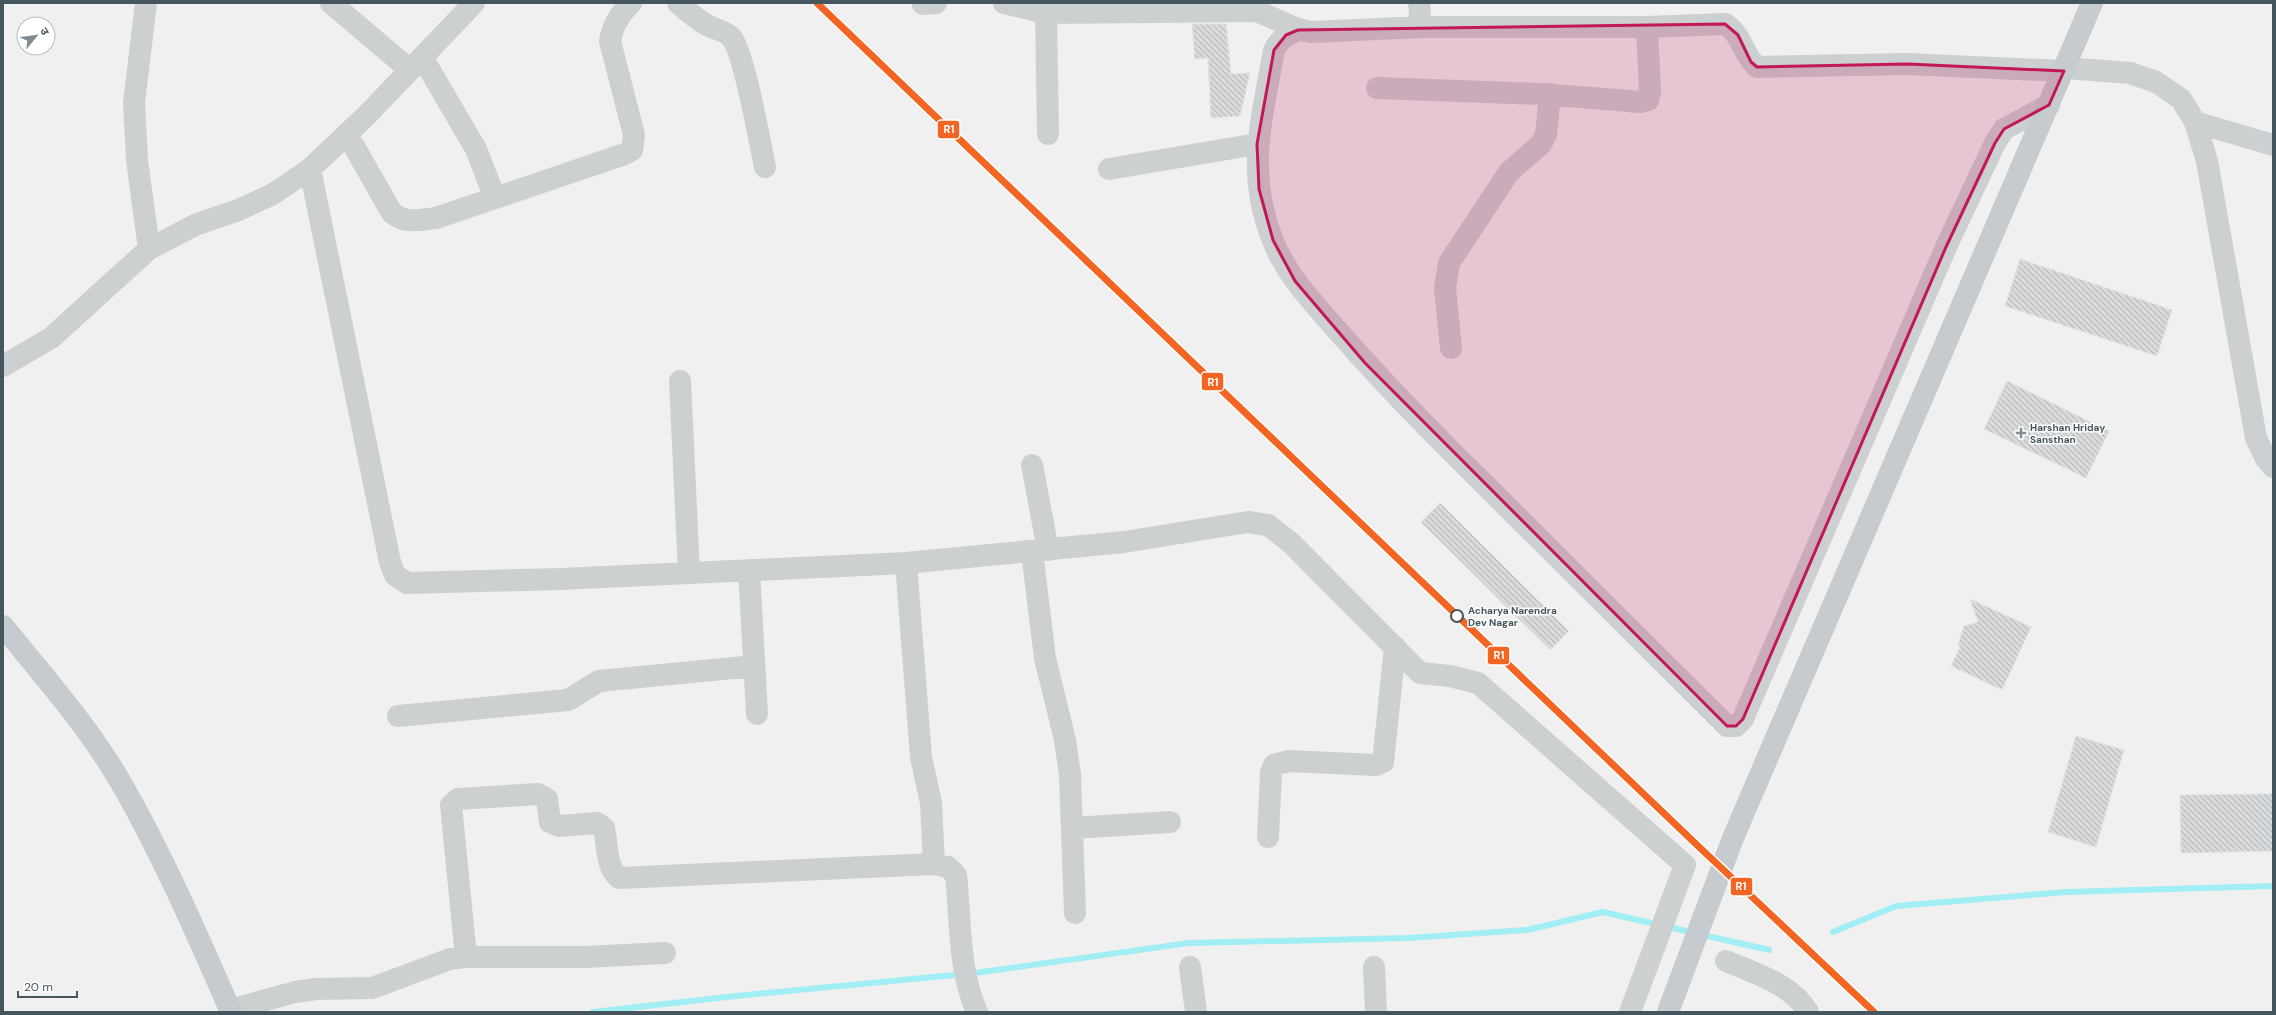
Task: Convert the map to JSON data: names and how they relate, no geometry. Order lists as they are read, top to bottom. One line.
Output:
{"places":{"health":["Harshan Hriday Sansthan"],"other":["Acharya Narendra Dev Nagar"]},"lines":["transit line R1"],"scale_bar":"20 m","north":"top right"}
